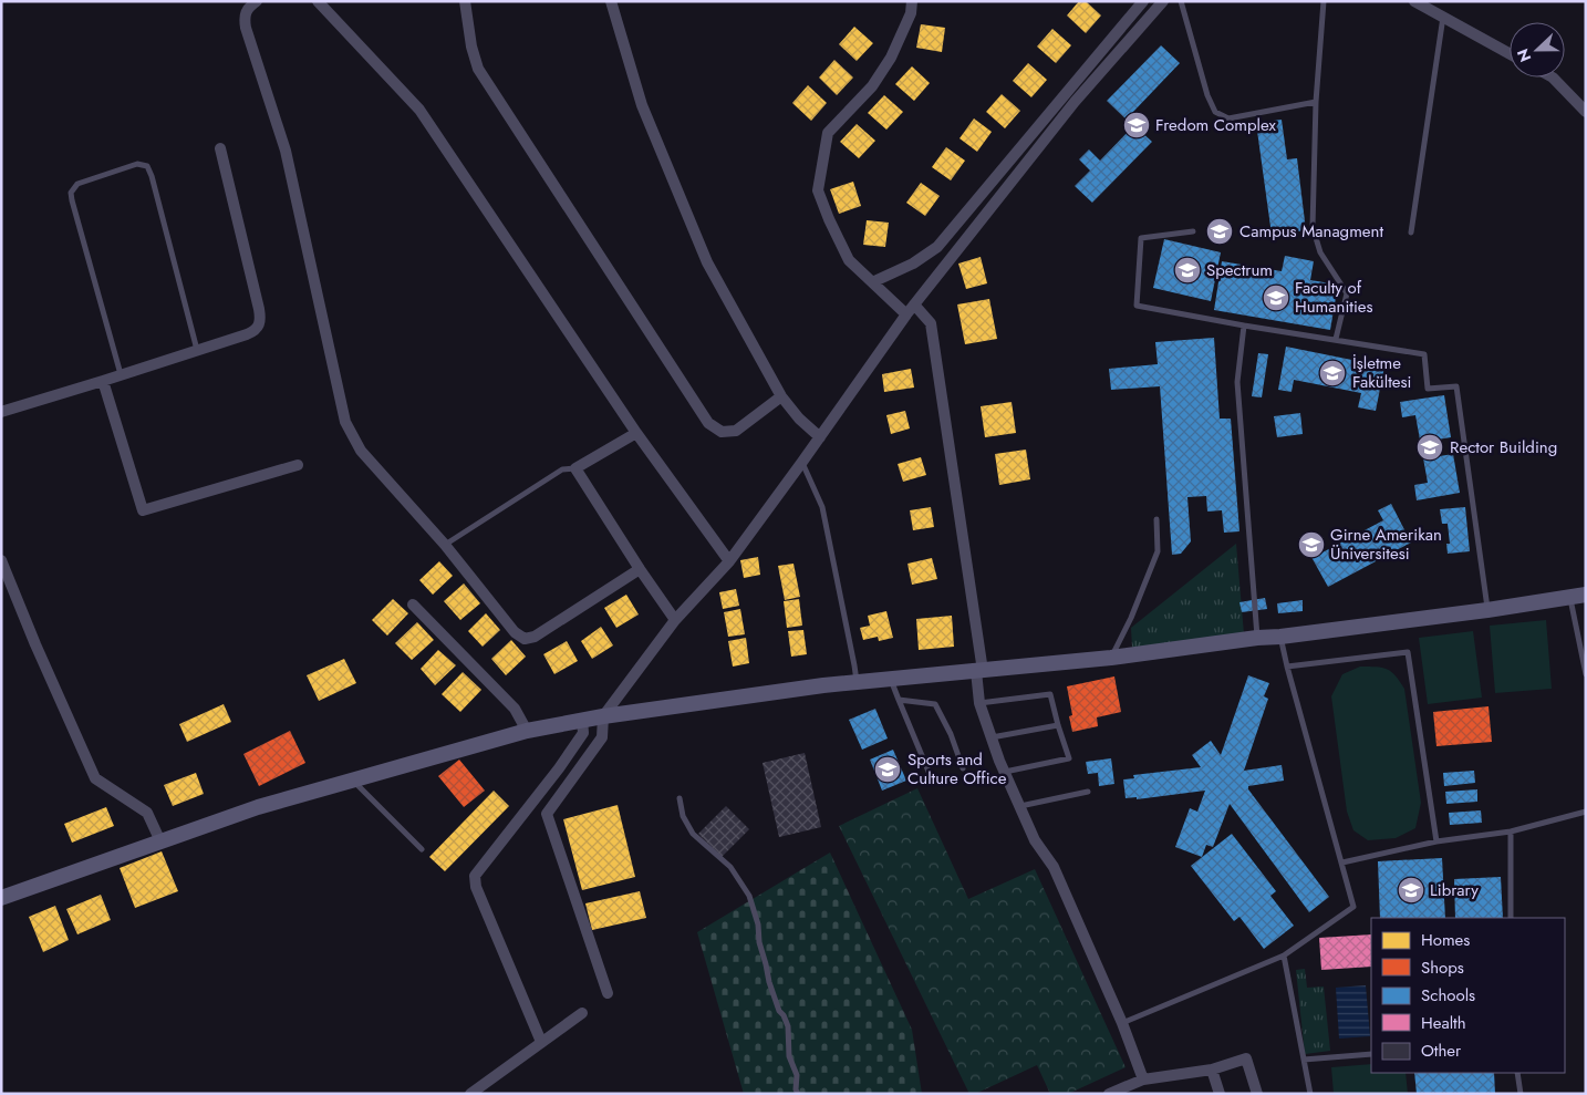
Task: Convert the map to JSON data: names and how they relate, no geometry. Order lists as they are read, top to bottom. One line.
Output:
{"places":{"school or university":["Fredom Complex","Campus Managment","Spectrum","Faculty of Humanities","İşletme Fakültesi","Rector Building","Girne Amerikan Üniversitesi","Sports and Culture Office","Library"]},"legend":["Homes","Shops","Schools","Health","Other"],"north":"left"}
